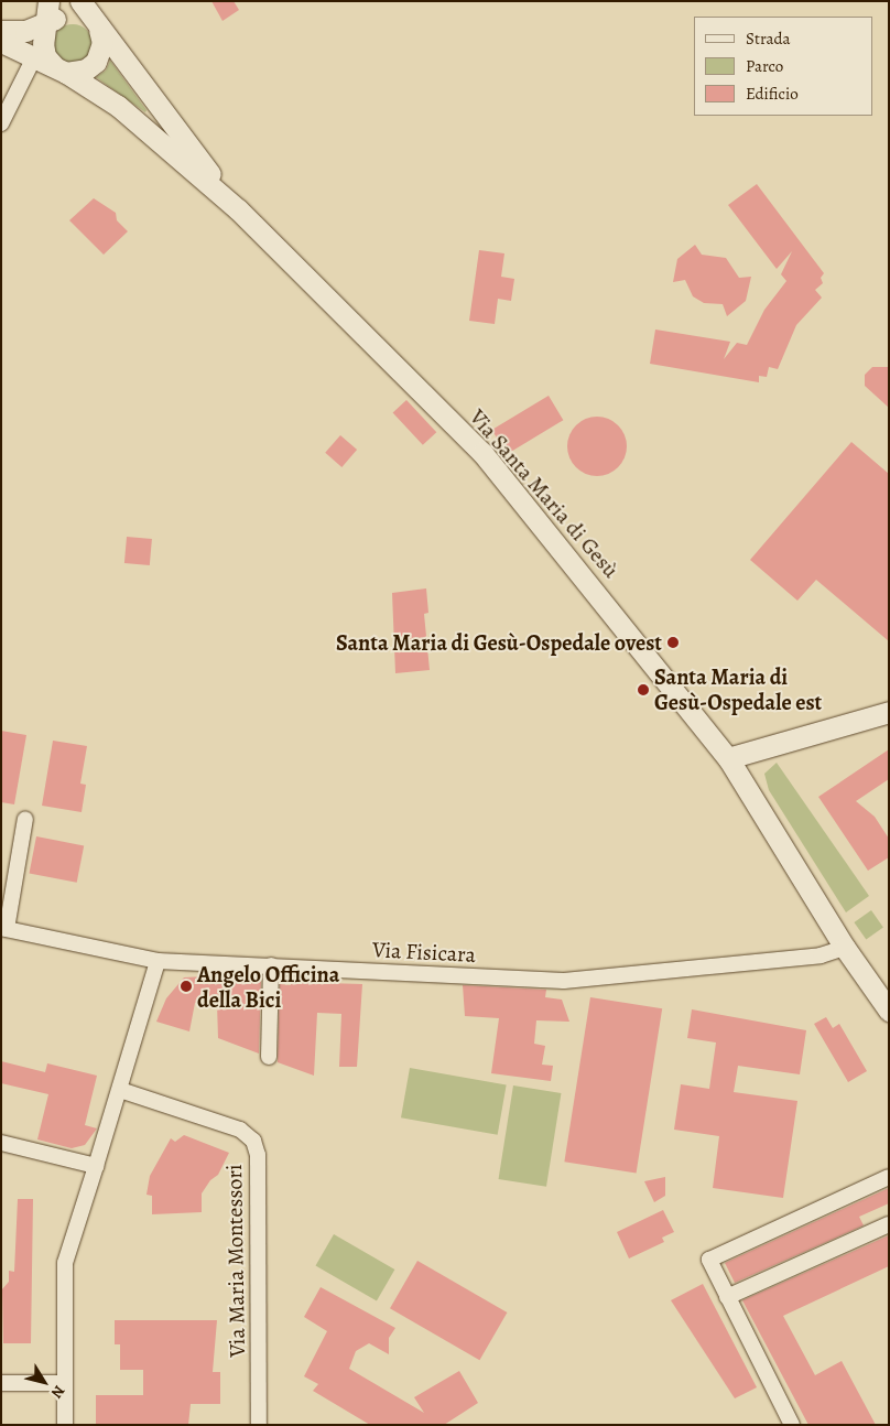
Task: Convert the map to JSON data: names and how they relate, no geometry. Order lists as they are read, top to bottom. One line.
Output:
{"streets":{"main road":["Via Santa Maria di Gesù"],"street":["Via Fisicara","Via Maria Montessori"]},"places":["Santa Maria di Gesù-Ospedale ovest","Santa Maria di Gesù-Ospedale est","Angelo Officina della Bici"],"legend":["Strada","Parco","Edificio"],"north":"bottom right"}
